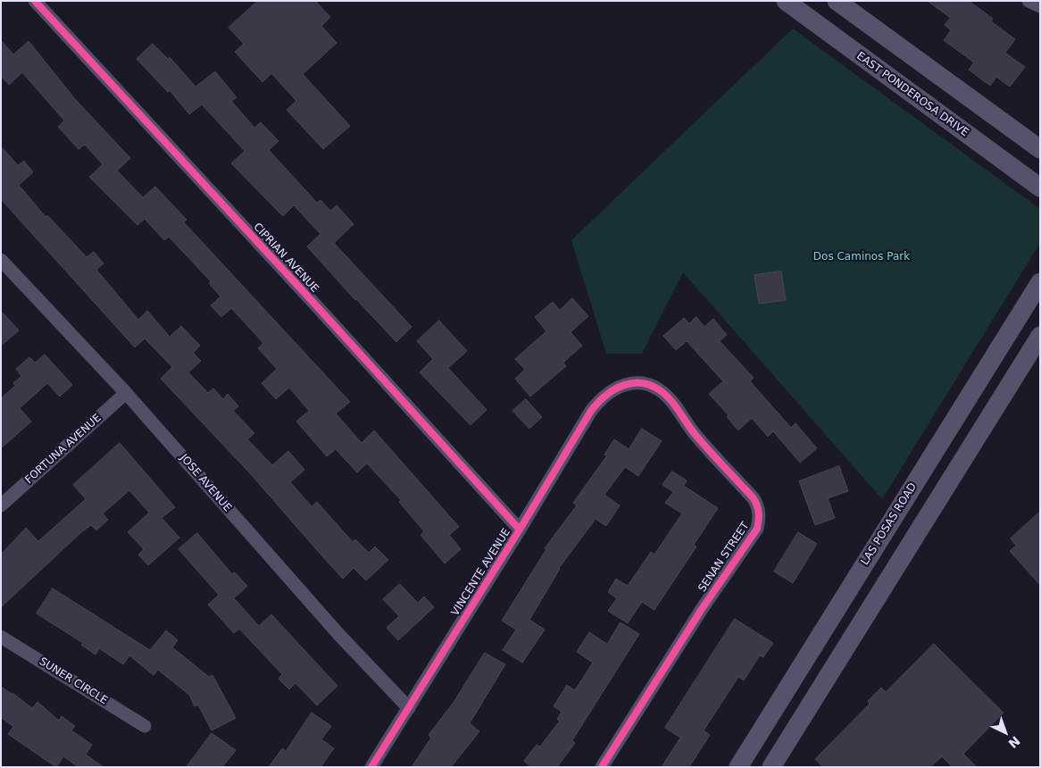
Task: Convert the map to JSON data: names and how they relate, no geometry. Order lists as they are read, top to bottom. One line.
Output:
{"streets":{"main road":["EAST PONDEROSA DRIVE","LAS POSAS ROAD"],"street":["CIPRIAN AVENUE","FORTUNA AVENUE","JOSE AVENUE","SENAN STREET","VINCENTE AVENUE","SUNER CIRCLE"]},"crossings":[["CIPRIAN AVENUE","VINCENTE AVENUE"],["FORTUNA AVENUE","JOSE AVENUE"],["JOSE AVENUE","VINCENTE AVENUE"],["SENAN STREET","VINCENTE AVENUE"]],"parks":["Dos Caminos Park"],"north":"bottom right"}
